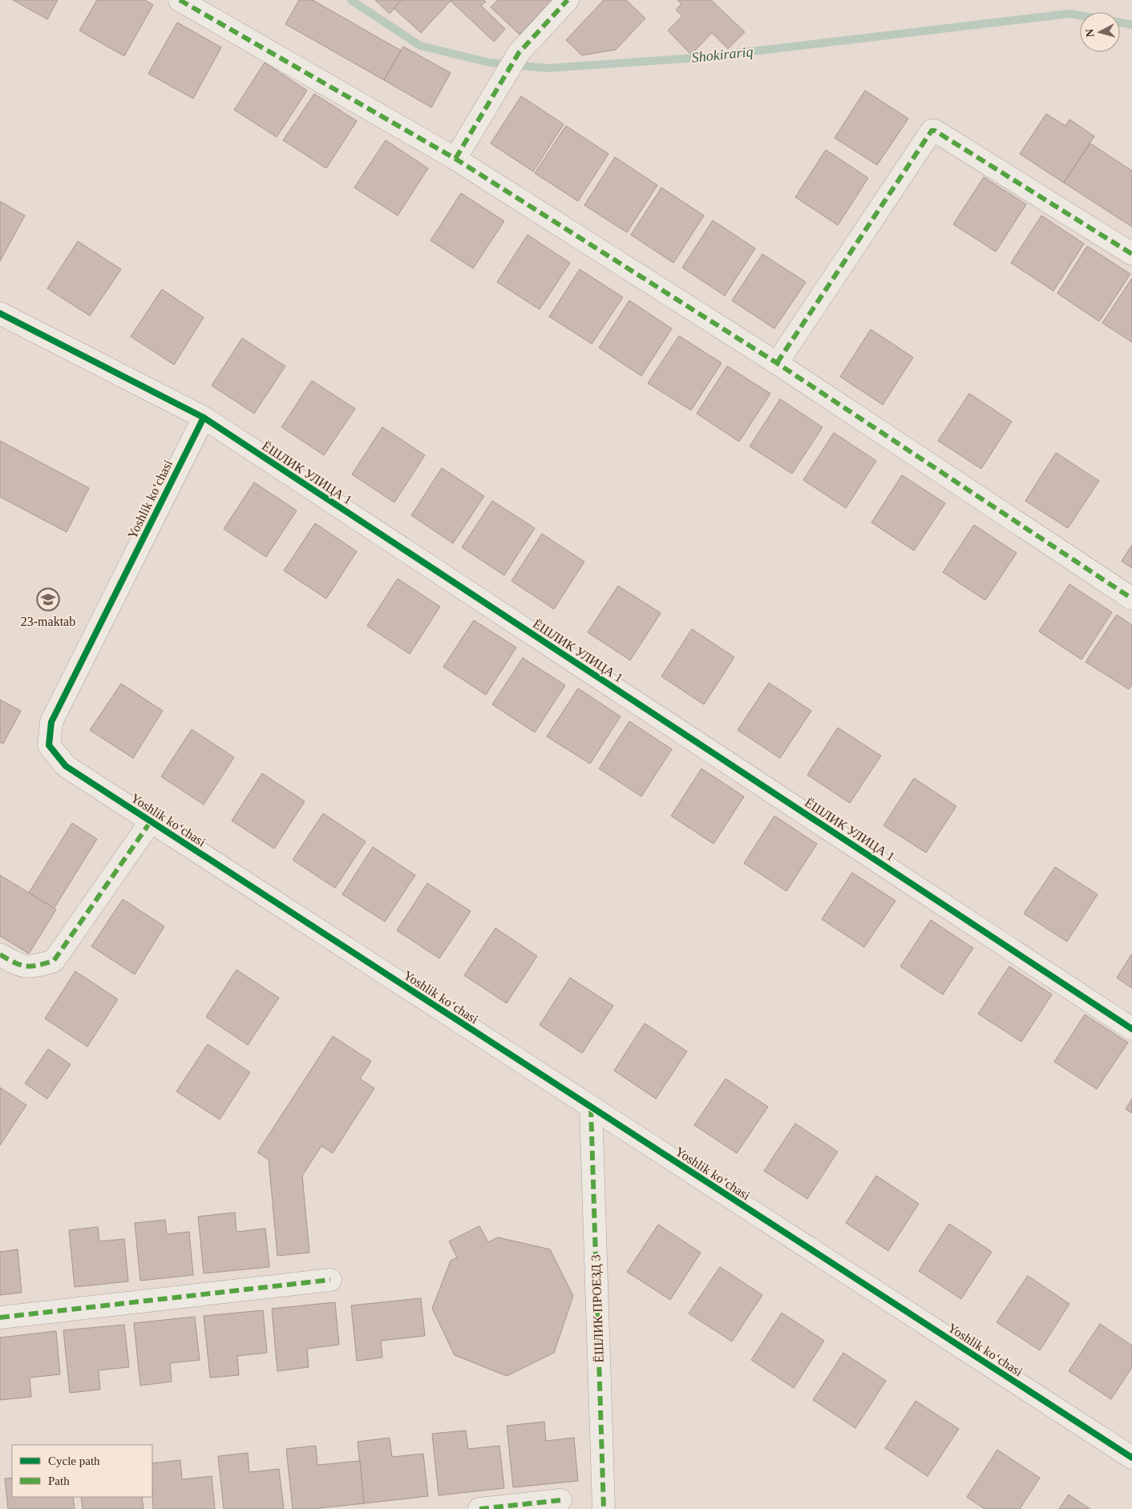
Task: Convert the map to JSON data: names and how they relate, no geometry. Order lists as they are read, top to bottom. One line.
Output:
{"streets":{"street":["ЁШЛИК УЛИЦА 1","Yoshlik koʻchasi","ЁШЛИК ПРОЕЗД 3"]},"crossings":[["ЁШЛИК УЛИЦА 1","Yoshlik koʻchasi"],["Yoshlik koʻchasi","ЁШЛИК ПРОЕЗД 3"]],"water":["Shokirariq"],"places":{"school or university":["23-maktab"]},"legend":["Cycle path","Path"],"north":"left"}
